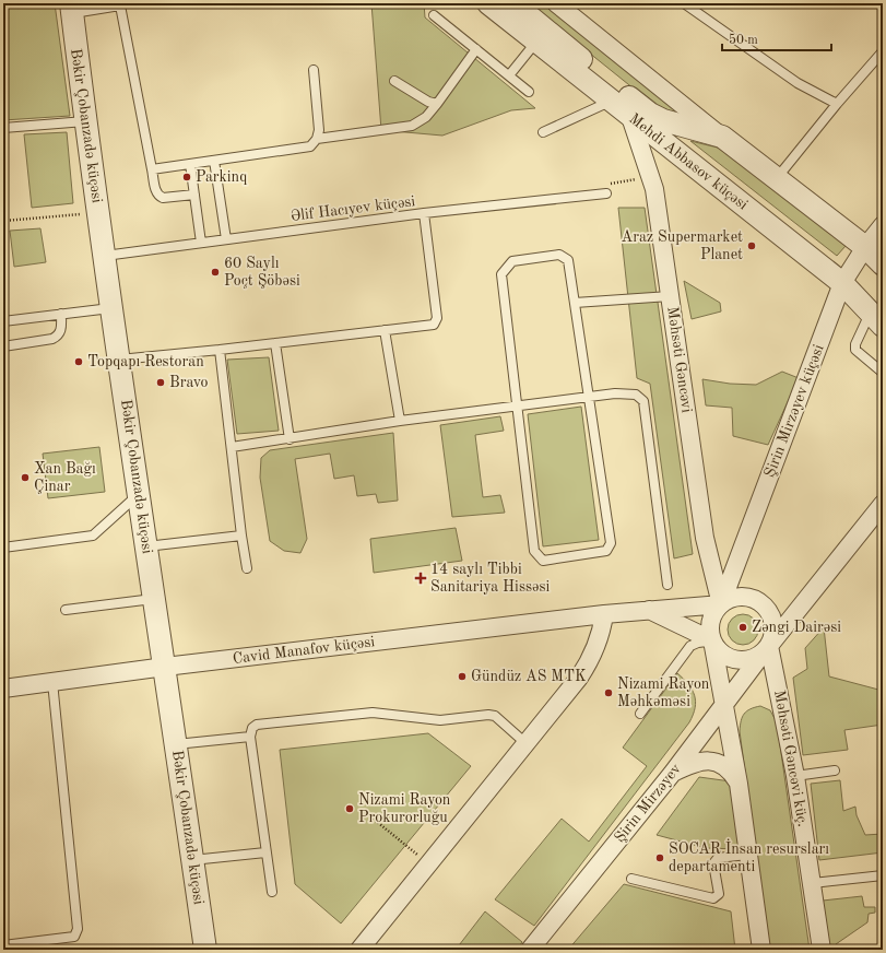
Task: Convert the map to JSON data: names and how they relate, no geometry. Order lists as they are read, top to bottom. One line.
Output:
{"streets":{"street":["Bəkir Çobanzadə küçəsi","Mehdi Abbasov küçəsi","Məhsəti Gəncəvi","Şirin Mirzəyev küçəsi","Cavid Manafov küçəsi","Məhsəti Gəncəvi küç.","Şirin Mirzəyev"],"lane":["Əlif Hacıyev küçəsi"]},"crossings":[["Bəkir Çobanzadə küçəsi","Əlif Hacıyev küçəsi"],["Bəkir Çobanzadə küçəsi","Cavid Manafov küçəsi"],["Mehdi Abbasov küçəsi","Məhsəti Gəncəvi"],["Mehdi Abbasov küçəsi","Şirin Mirzəyev küçəsi"],["Məhsəti Gəncəvi","Şirin Mirzəyev küçəsi"],["Məhsəti Gəncəvi","Cavid Manafov küçəsi"],["Məhsəti Gəncəvi","Məhsəti Gəncəvi küç."],["Məhsəti Gəncəvi","Şirin Mirzəyev"],["Şirin Mirzəyev küçəsi","Cavid Manafov küçəsi"],["Şirin Mirzəyev küçəsi","Məhsəti Gəncəvi küç."],["Şirin Mirzəyev küçəsi","Şirin Mirzəyev"],["Cavid Manafov küçəsi","Məhsəti Gəncəvi küç."],["Cavid Manafov küçəsi","Şirin Mirzəyev"],["Məhsəti Gəncəvi küç.","Şirin Mirzəyev"]],"places":{"other":["Parkinq","Araz Supermarket Planet","60 Saylı Poçt Şöbəsi","Topqapı Restoran","Bravo","Xan Bağı Çinar","Zəngi Dairəsi","Gündüz AS MTK","Nizami Rayon Məhkəməsi","Nizami Rayon Prokurorluğu","SOCAR İnsan resursları departamenti"],"health":["14 saylı Tibbi Sanitariya Hissəsi"]},"scale_bar":"50 m"}
